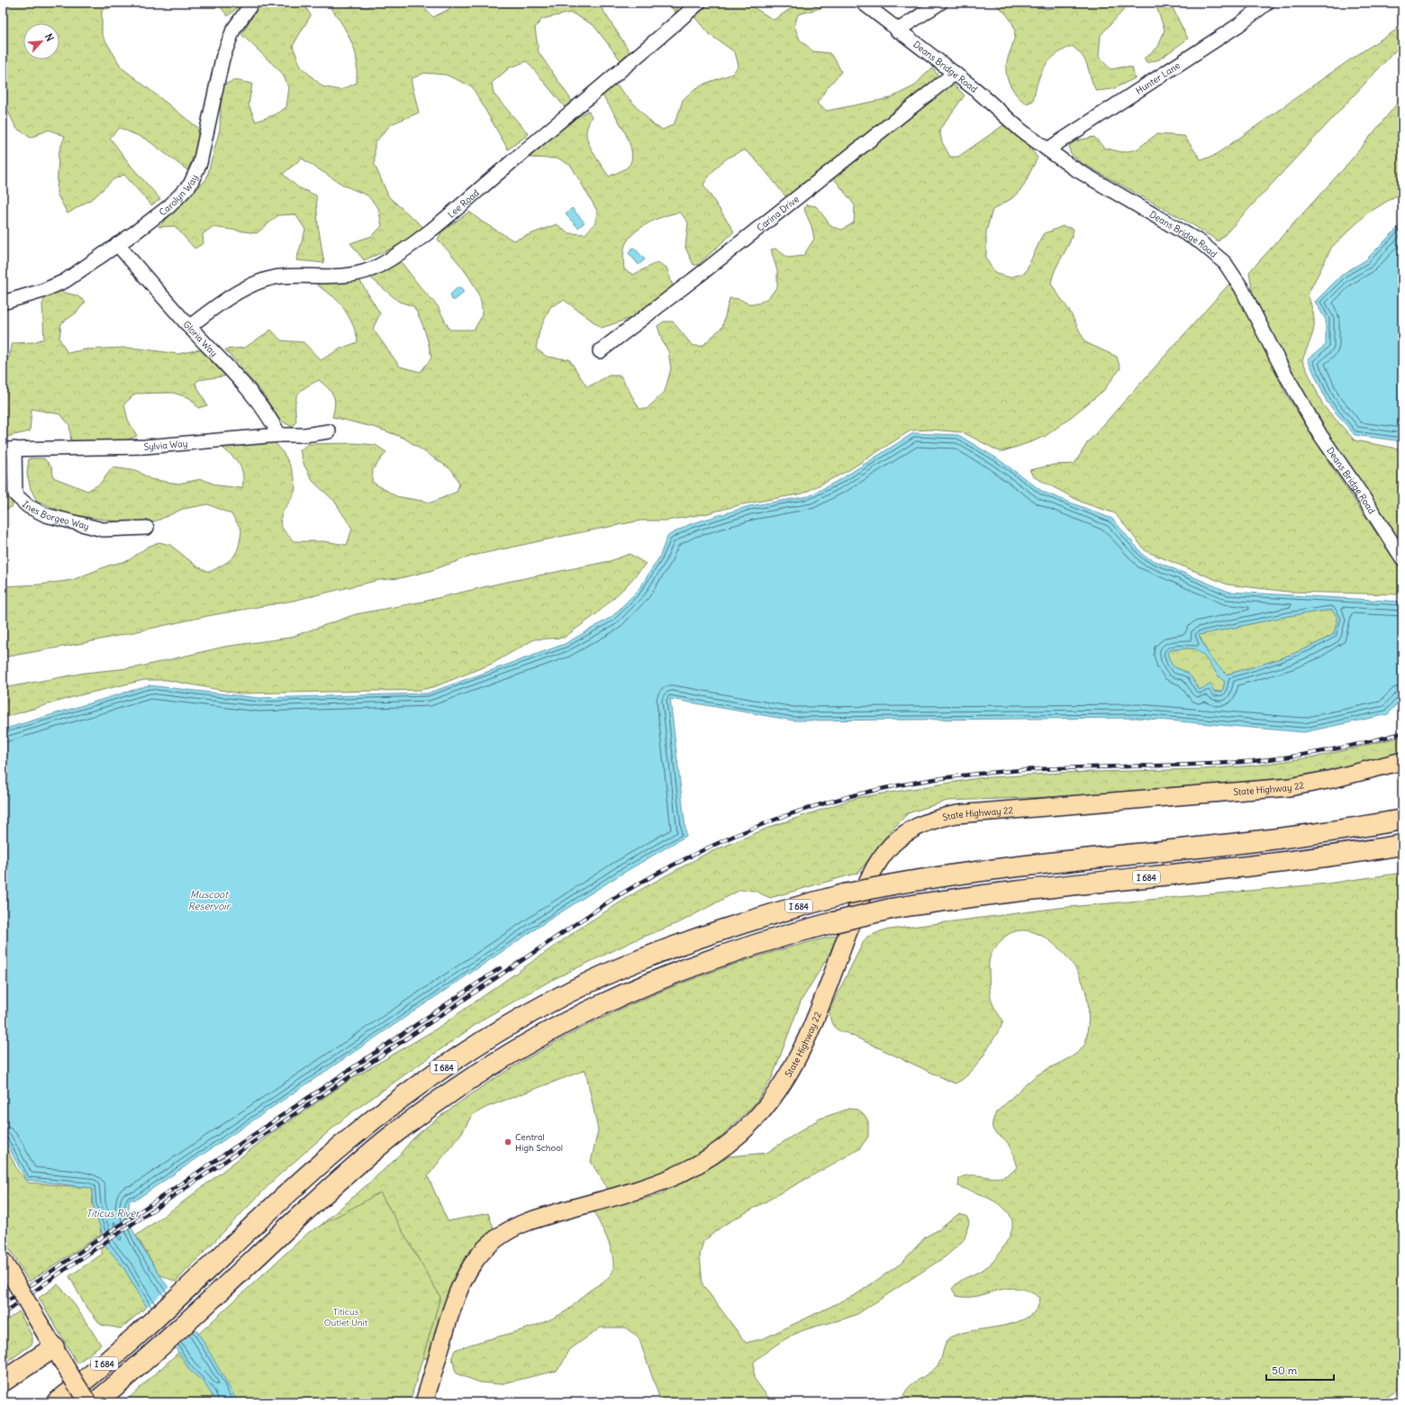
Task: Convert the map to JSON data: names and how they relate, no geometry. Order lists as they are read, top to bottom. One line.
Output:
{"streets":{"highway":["I 684"],"main road":["State Highway 22"],"street":["Deans Bridge Road","Hunter Lane","Carolyn Way","Lee Road","Carina Drive","Gloria Way","Sylvia Way","Ines Borgeo Way"]},"crossings":[["Deans Bridge Road","Hunter Lane"],["Deans Bridge Road","Carina Drive"],["Carolyn Way","Gloria Way"],["Lee Road","Gloria Way"],["Gloria Way","Sylvia Way"],["Sylvia Way","Ines Borgeo Way"]],"water":["Muscoot Reservoir","Titicus River"],"parks":["Titicus Outlet Unit"],"places":["Central High School"],"scale_bar":"50 m","north":"top right"}
